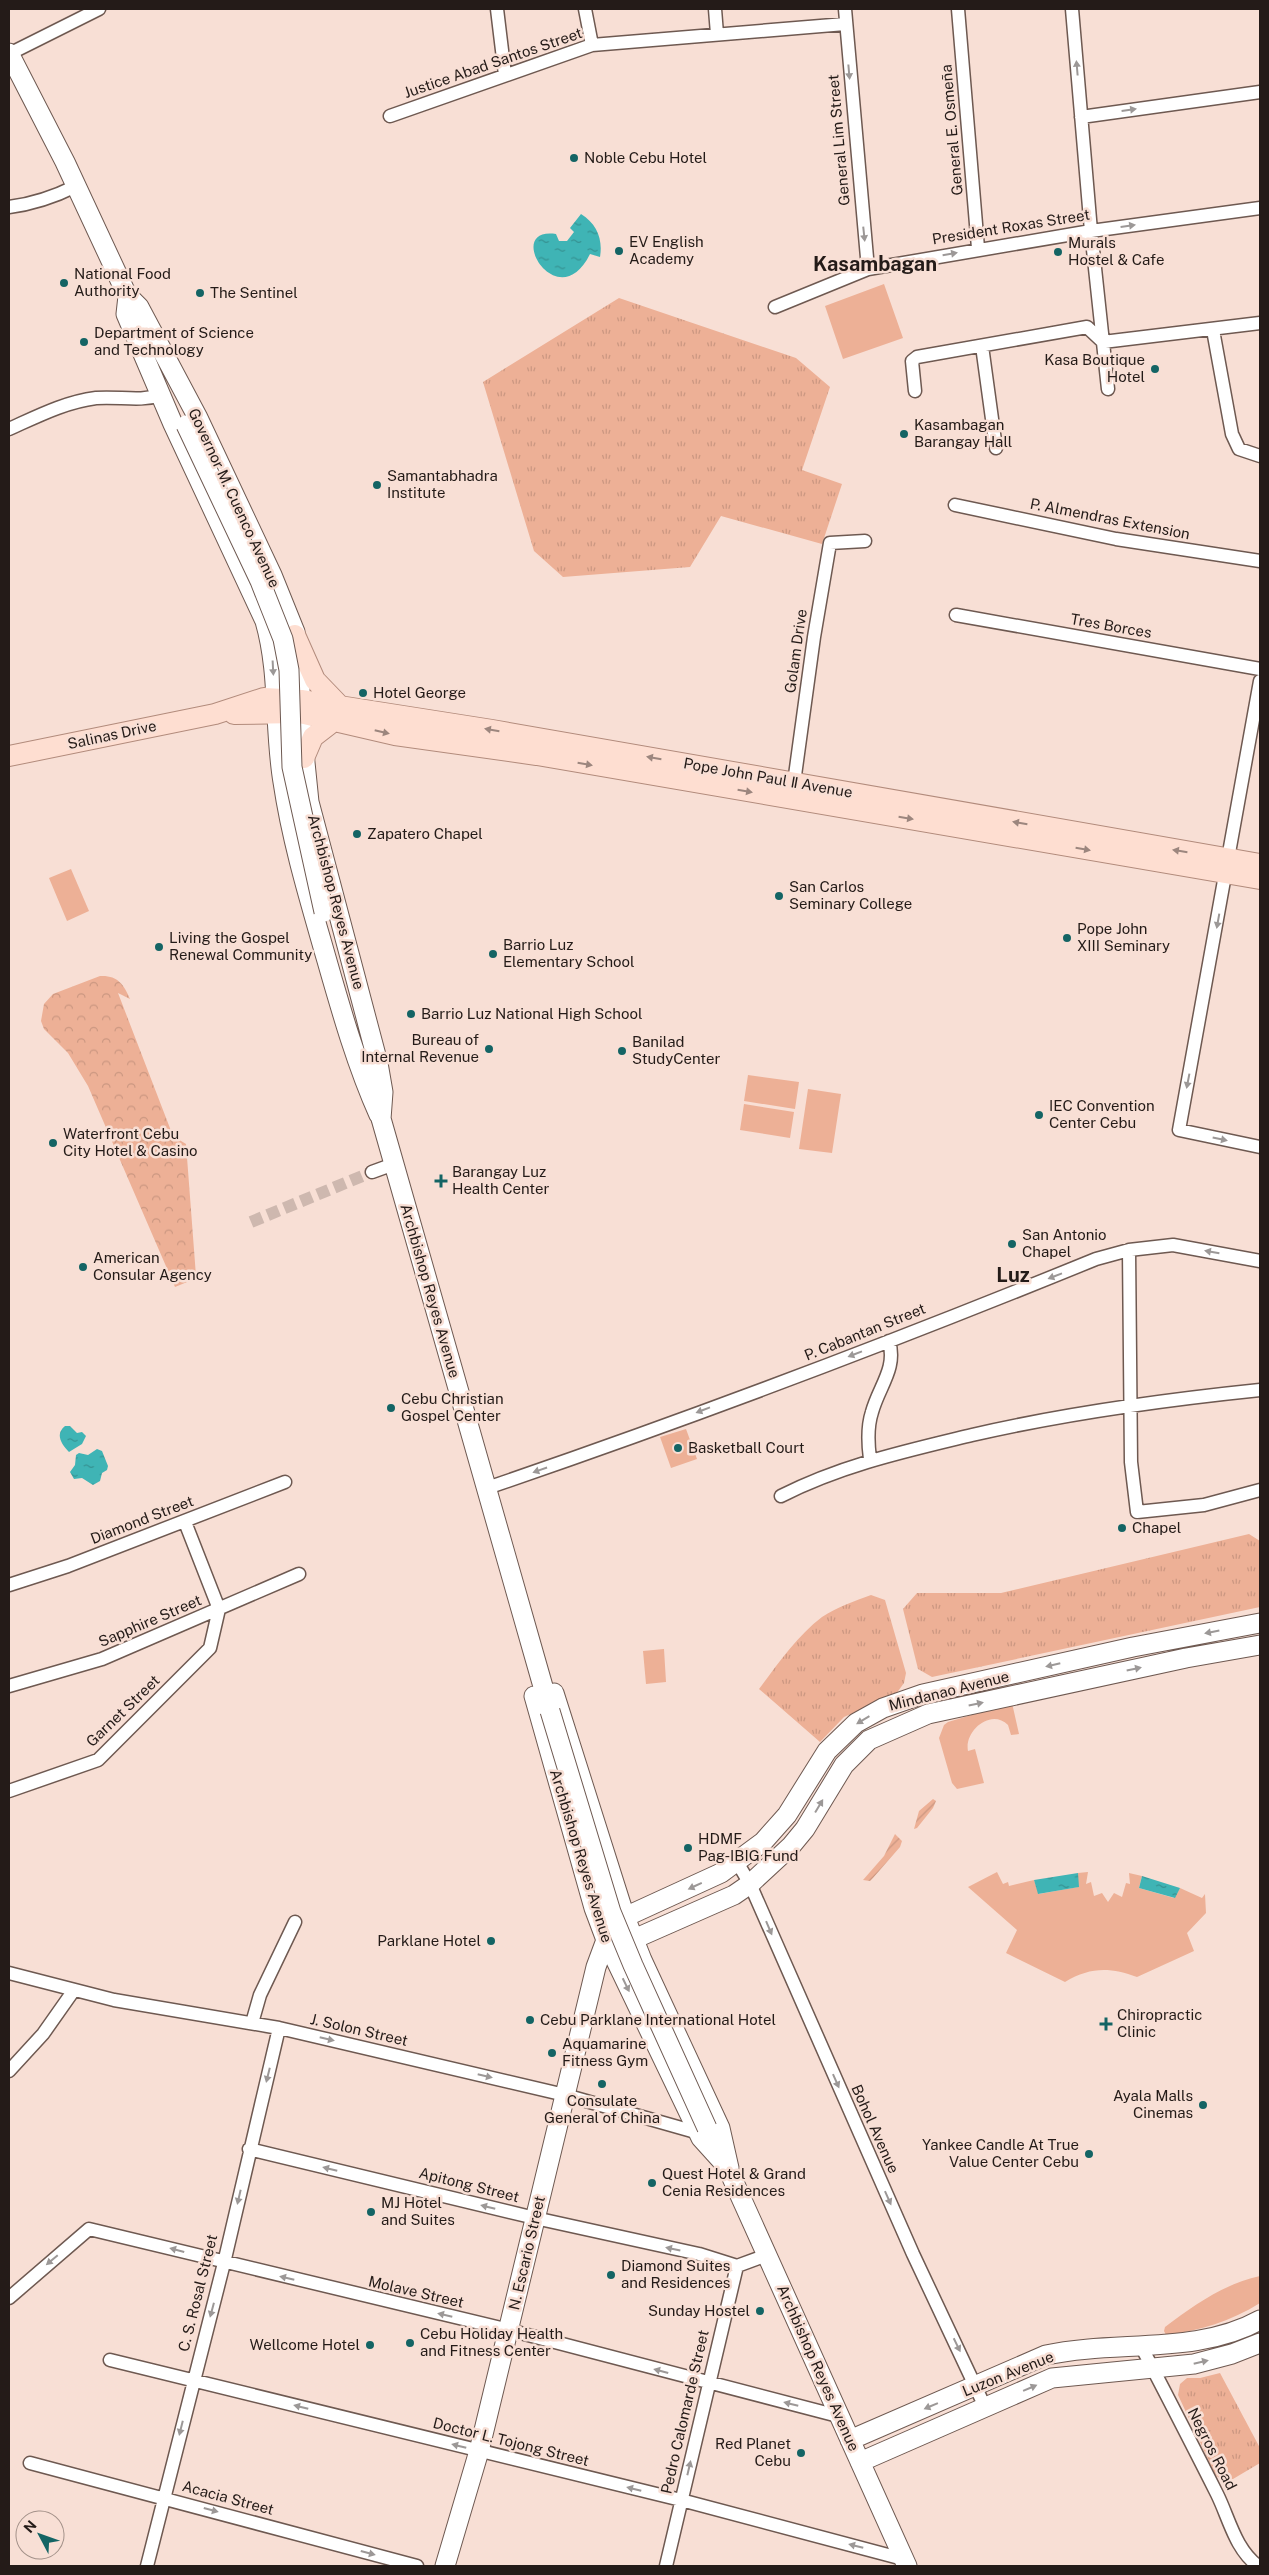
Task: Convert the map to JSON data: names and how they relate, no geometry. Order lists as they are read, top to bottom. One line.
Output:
{"streets":{"main road":["Governor M. Cuenco Avenue","Salinas Drive","Pope John Paul Ⅱ Avenue","Archbishop Reyes Avenue","Mindanao Avenue","N. Escario Street","Luzon Avenue"],"street":["Justice Abad Santos Street","General E. Osmeña","General Lim Street","President Roxas Street","P. Almendras Extension","Tres Borces","Golam Drive","P. Cabantan Street","Diamond Street","Sapphire Street","Garnet Street","J. Solon Street","Bohol Avenue","Apitong Street","Molave Street","C. S. Rosal Street","Pedro Calomarde Street","Doctor L. Tojong Street","Negros Road","Acacia Street"]},"crossings":[["Justice Abad Santos Street","General Lim Street"],["General E. Osmeña","President Roxas Street"],["General Lim Street","President Roxas Street"],["Governor M. Cuenco Avenue","Salinas Drive"],["Governor M. Cuenco Avenue","Pope John Paul Ⅱ Avenue"],["Governor M. Cuenco Avenue","Archbishop Reyes Avenue"],["Golam Drive","Pope John Paul Ⅱ Avenue"],["Salinas Drive","Pope John Paul Ⅱ Avenue"],["Salinas Drive","Archbishop Reyes Avenue"],["Pope John Paul Ⅱ Avenue","Archbishop Reyes Avenue"],["Archbishop Reyes Avenue","P. Cabantan Street"],["Archbishop Reyes Avenue","Mindanao Avenue"],["Archbishop Reyes Avenue","J. Solon Street"],["Archbishop Reyes Avenue","N. Escario Street"],["Archbishop Reyes Avenue","Molave Street"],["Archbishop Reyes Avenue","Luzon Avenue"],["Archbishop Reyes Avenue","Doctor L. Tojong Street"],["Sapphire Street","Garnet Street"],["Mindanao Avenue","Bohol Avenue"],["Mindanao Avenue","N. Escario Street"],["J. Solon Street","N. Escario Street"],["J. Solon Street","C. S. Rosal Street"],["Bohol Avenue","Luzon Avenue"],["Apitong Street","N. Escario Street"],["Apitong Street","C. S. Rosal Street"],["Apitong Street","Pedro Calomarde Street"],["N. Escario Street","Molave Street"],["N. Escario Street","Doctor L. Tojong Street"],["Molave Street","C. S. Rosal Street"],["Molave Street","Pedro Calomarde Street"],["C. S. Rosal Street","Doctor L. Tojong Street"],["C. S. Rosal Street","Acacia Street"],["Luzon Avenue","Negros Road"],["Pedro Calomarde Street","Doctor L. Tojong Street"]],"one_way":["General Lim Street","President Roxas Street","P. Cabantan Street","J. Solon Street","Bohol Avenue","Apitong Street","Molave Street","C. S. Rosal Street","Pedro Calomarde Street","Doctor L. Tojong Street","Acacia Street"],"districts":["Kasambagan","Luz"],"places":{"other":["Noble Cebu Hotel","EV English Academy","Murals Hostel & Cafe","National Food Authority","The Sentinel","Department of Science and Technology","Kasa Boutique Hotel","Kasambagan Barangay Hall","Samantabhadra Institute","Hotel George","Zapatero Chapel","San Carlos Seminary College","Pope John XIII Seminary","Living the Gospel Renewal Community","Barrio Luz Elementary School","Barrio Luz National High School","Bureau of Internal Revenue","Banilad StudyCenter","IEC Convention Center Cebu","Waterfront Cebu City Hotel & Casino","San Antonio Chapel","American Consular Agency","Cebu Christian Gospel Center","Basketball Court","Chapel","HDMF Pag-IBIG Fund","Parklane Hotel","Cebu Parklane International Hotel","Aquamarine Fitness Gym","Consulate General of China","Ayala Malls Cinemas","Yankee Candle At True Value Center Cebu","Quest Hotel & Grand Cenia Residences","MJ Hotel and Suites","Diamond Suites and Residences","Sunday Hostel","Cebu Holiday Health and Fitness Center","Wellcome Hotel","Red Planet Cebu"],"health":["Barangay Luz Health Center","Chiropractic Clinic"]},"north":"top left"}
